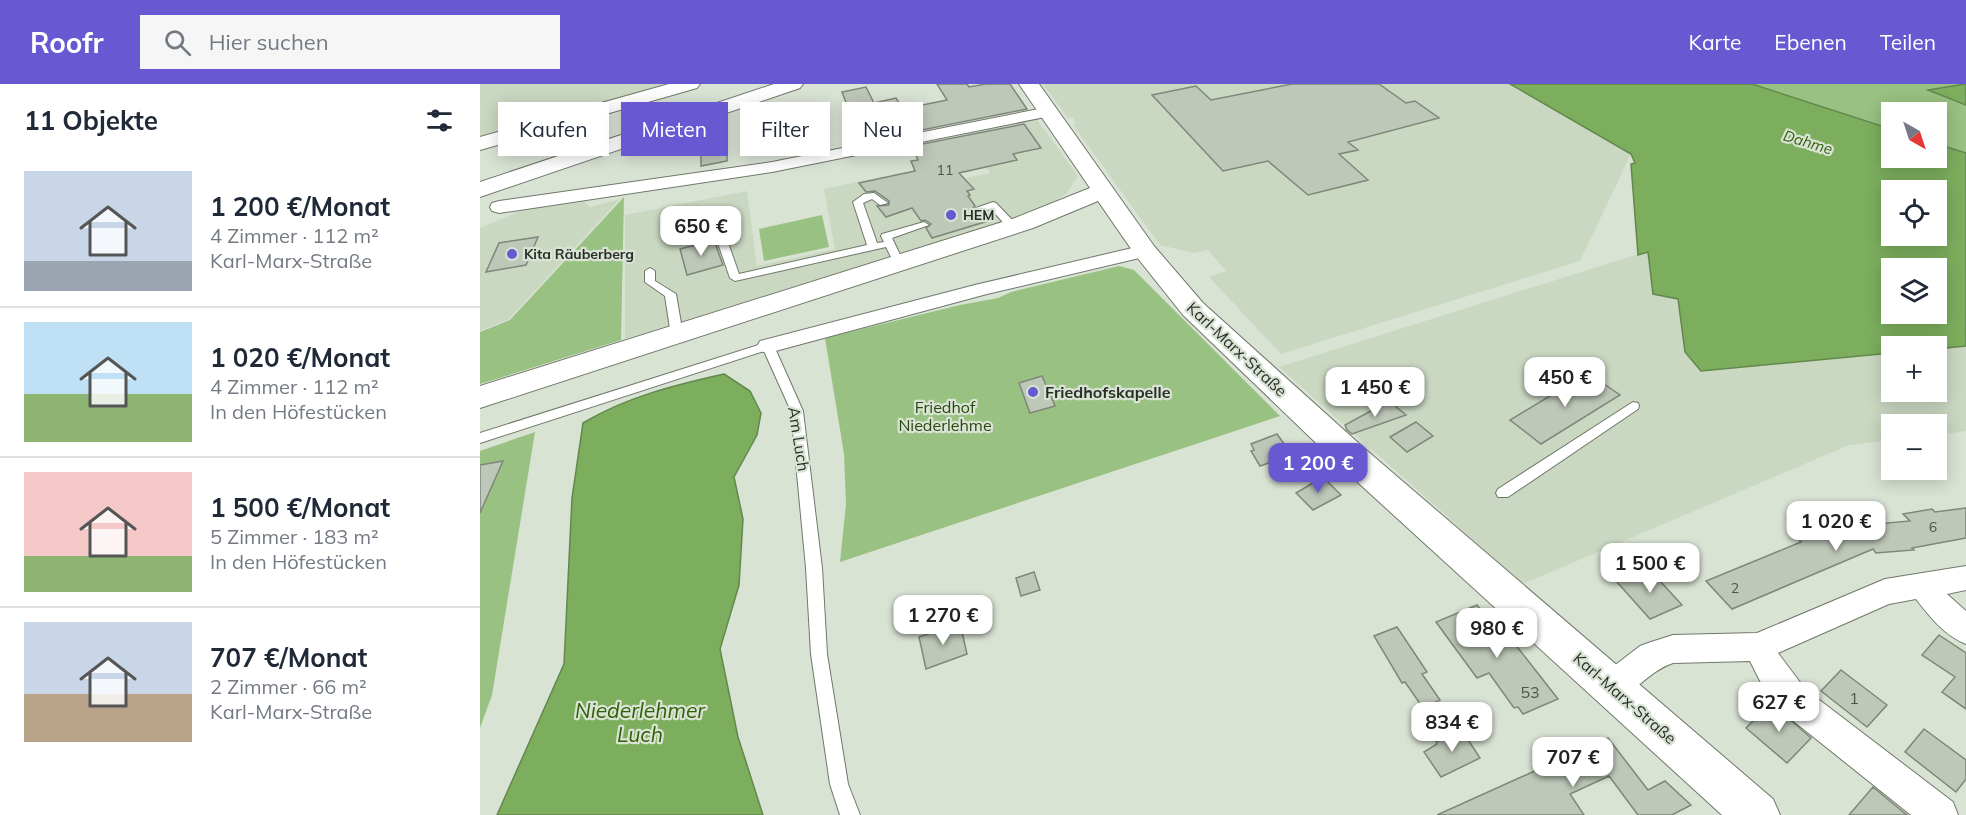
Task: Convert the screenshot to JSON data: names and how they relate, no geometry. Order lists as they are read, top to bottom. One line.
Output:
{"streets":{"main road":["Karl-Marx-Straße"],"lane":["Am Luch"]},"water":["Dahme","Niederlehmer Luch"],"parks":["Friedhof Niederlehme"],"places":["HEM","Kita Räuberberg","Friedhofskapelle"],"house_numbers":["11","6","2","53","1"],"north":"bottom right","page":{"header":"Roofr","search":"Hier suchen","nav":["Karte","Ebenen","Teilen"],"heading":"11 Objekte","map_buttons":["+","−"],"chip":["Kaufen","Mieten","Filter","Neu"],"list":[{"name":"1 200 €/Monat","note":"4 Zimmer · 112 m² · Karl-Marx-Straße"},{"name":"1 020 €/Monat","note":"4 Zimmer · 112 m² · In den Höfestücken"},{"name":"1 500 €/Monat","note":"5 Zimmer · 183 m² · In den Höfestücken"},{"name":"707 €/Monat","note":"2 Zimmer · 66 m² · Karl-Marx-Straße"}],"price":["650 €","450 €","1 450 €","1 200 €","1 020 €","1 500 €","1 270 €","980 €","627 €","834 €","707 €"]}}
